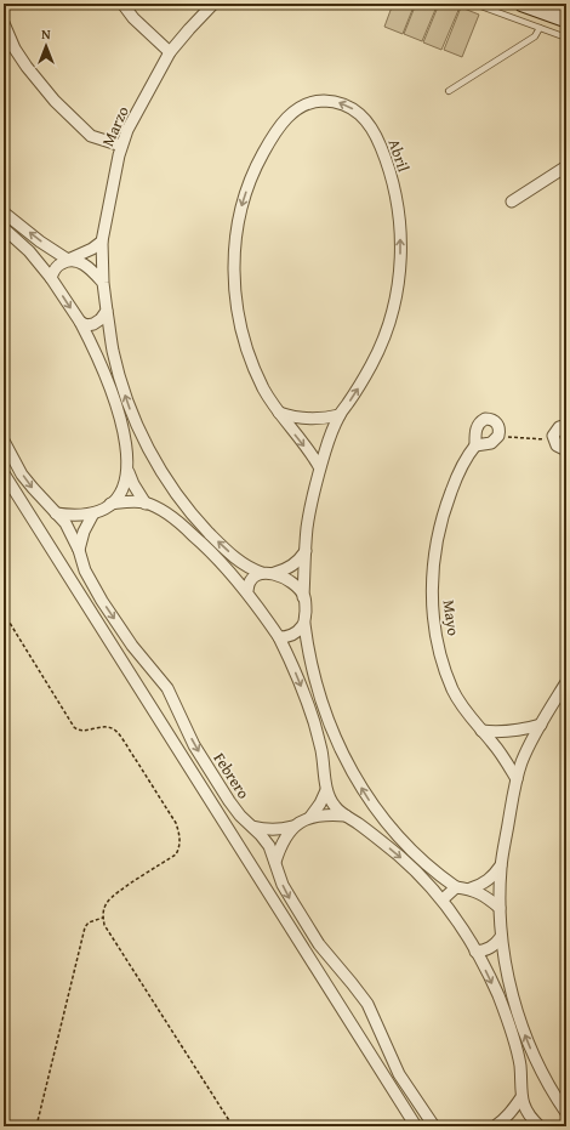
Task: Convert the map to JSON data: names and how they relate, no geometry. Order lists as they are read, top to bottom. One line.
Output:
{"streets":{"street":["Marzo","Abril","Mayo","Febrero"]},"crossings":[["Marzo","Abril"]],"north":"top"}
